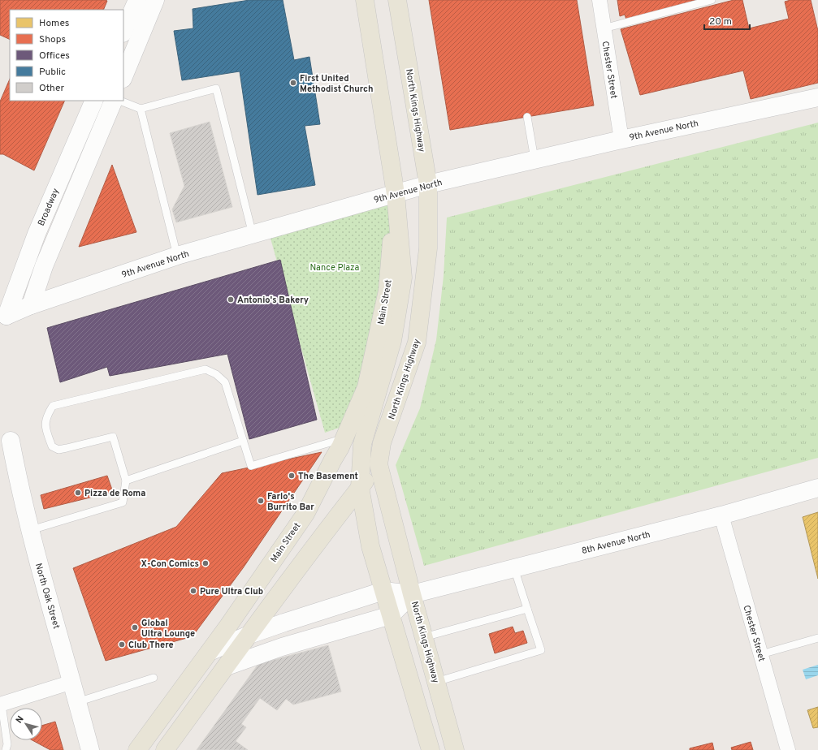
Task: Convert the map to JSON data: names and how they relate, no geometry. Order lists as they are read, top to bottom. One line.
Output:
{"streets":{"main road":["North Kings Highway","Main Street"],"street":["Chester Street","9th Avenue North","Broadway","8th Avenue North","North Oak Street"]},"crossings":[["Chester Street","9th Avenue North"],["Chester Street","8th Avenue North"],["North Kings Highway","9th Avenue North"],["North Kings Highway","8th Avenue North"],["9th Avenue North","Broadway"],["9th Avenue North","Main Street"]],"parks":["Nance Plaza"],"places":["First United Methodist Church","Antonio's Bakery","The Basement","Pizza de Roma","Farlo's Burrito Bar","X-Con Comics","Pure Ultra Club","Global Ultra Lounge","Club There"],"legend":["Homes","Shops","Offices","Public","Other"],"scale_bar":"20 m","north":"top left"}
